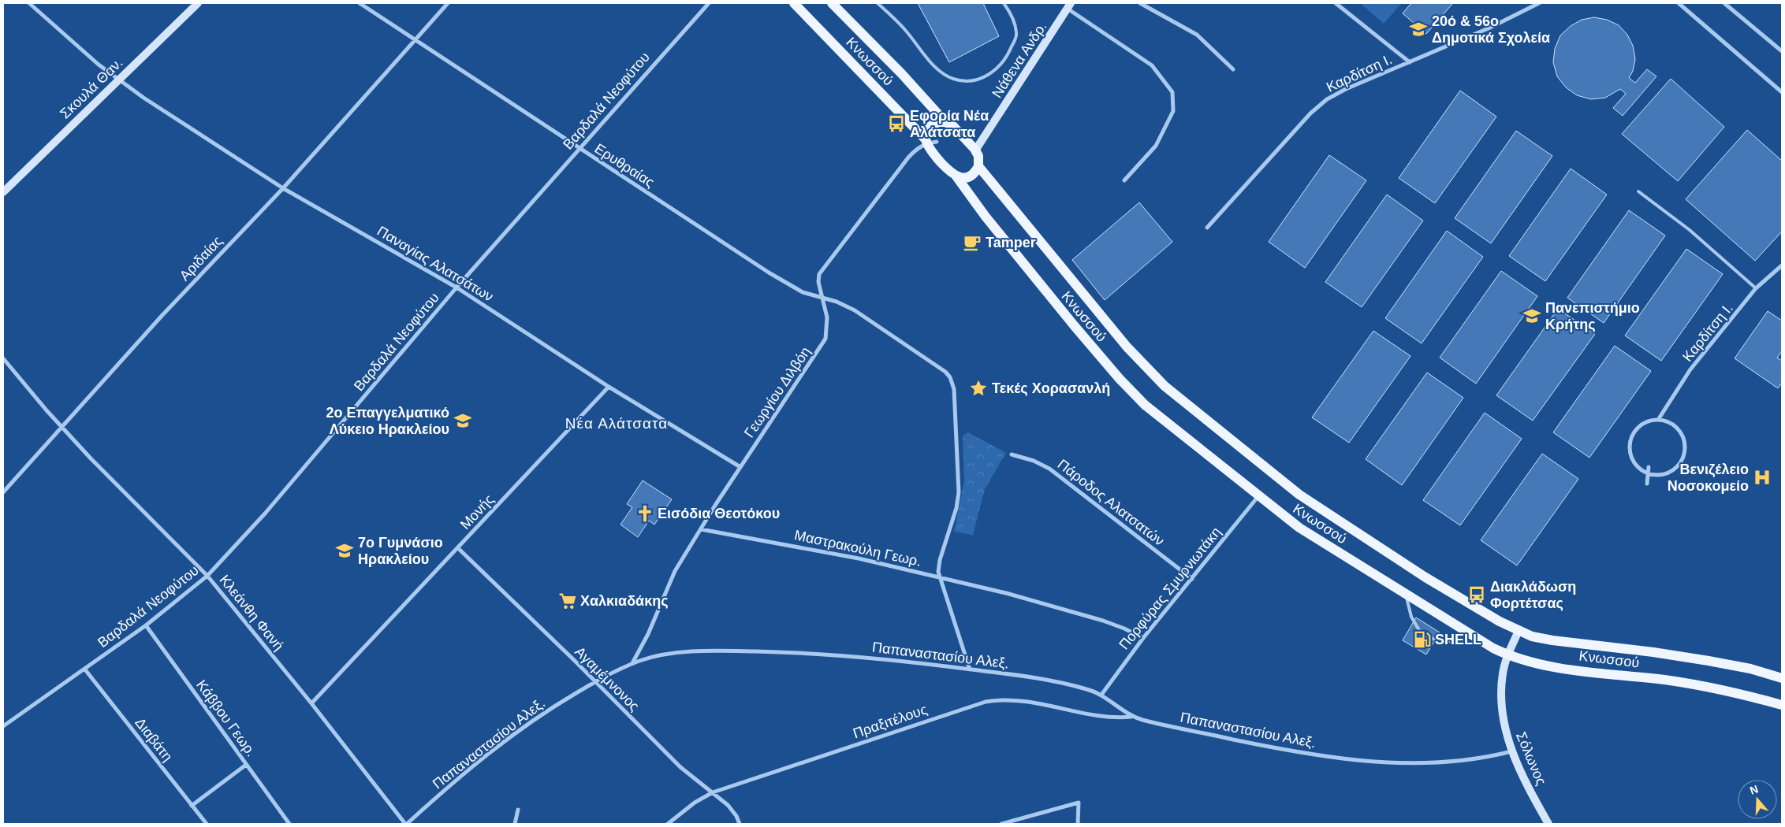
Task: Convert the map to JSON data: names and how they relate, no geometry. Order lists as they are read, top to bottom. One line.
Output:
{"streets":{"main road":["Κνωσσού"],"street":["Νάθενα Ανδρ.","Καρδίτση Ι.","Σκουλά Θαν.","Βαρδαλά Νεοφύτου","Ερυθραίας","Αριδαίας","Παναγίας Αλατσάτων","Γεωργίου Διλβόη","Πάροδος Αλατσατών","Μονής","Μαστρακούλη Γεωρ.","Πορφύρας Σμυρνιωτάκη","Κλεάνθη Φανή","Παπαναστασίου Αλεξ.","Αγαμέμνονος","Κάββου Γεωρ.","Πραξιτέλους","Διαβάτη","Σόλωνος"]},"crossings":[["Νάθενα Ανδρ.","Κνωσσού"],["Νάθενα Ανδρ.","Γεωργίου Διλβόη"],["Κνωσσού","Γεωργίου Διλβόη"],["Κνωσσού","Πορφύρας Σμυρνιωτάκη"],["Κνωσσού","Σόλωνος"],["Σκουλά Θαν.","Παναγίας Αλατσάτων"],["Βαρδαλά Νεοφύτου","Ερυθραίας"],["Βαρδαλά Νεοφύτου","Παναγίας Αλατσάτων"],["Βαρδαλά Νεοφύτου","Κλεάνθη Φανή"],["Βαρδαλά Νεοφύτου","Κάββου Γεωρ."],["Βαρδαλά Νεοφύτου","Διαβάτη"],["Ερυθραίας","Αριδαίας"],["Ερυθραίας","Γεωργίου Διλβόη"],["Ερυθραίας","Μαστρακούλη Γεωρ."],["Αριδαίας","Παναγίας Αλατσάτων"],["Αριδαίας","Κλεάνθη Φανή"],["Παναγίας Αλατσάτων","Γεωργίου Διλβόη"],["Παναγίας Αλατσάτων","Μονής"],["Γεωργίου Διλβόη","Μαστρακούλη Γεωρ."],["Γεωργίου Διλβόη","Παπαναστασίου Αλεξ."],["Πάροδος Αλατσατών","Πορφύρας Σμυρνιωτάκη"],["Μονής","Κλεάνθη Φανή"],["Μονής","Αγαμέμνονος"],["Μαστρακούλη Γεωρ.","Πορφύρας Σμυρνιωτάκη"],["Μαστρακούλη Γεωρ.","Παπαναστασίου Αλεξ."],["Πορφύρας Σμυρνιωτάκη","Παπαναστασίου Αλεξ."],["Κλεάνθη Φανή","Παπαναστασίου Αλεξ."],["Παπαναστασίου Αλεξ.","Αγαμέμνονος"],["Παπαναστασίου Αλεξ.","Πραξιτέλους"],["Παπαναστασίου Αλεξ.","Σόλωνος"],["Αγαμέμνονος","Πραξιτέλους"]],"districts":["Νέα Αλάτσατα"],"places":{"school or university":["20ό & 56ο Δημοτικά Σχολεία","Πανεπιστήμιο Κρήτης","2ο Επαγγελματικό Λύκειο Ηρακλείου","7o Γυμνάσιο Ηρακλείου"],"bus stop":["Εφορία Νέα Αλάτσατα","Διακλάδωση Φορτέτσας"],"cafe":["Tamper"],"place":["Τεκές Χορασανλή"],"hospital":["Βενιζέλειο Νοσοκομείο"],"church":["Εισόδια Θεοτόκου"],"supermarket":["Χαλκιαδάκης"],"fuel station":["SHELL"]},"north":"top"}
